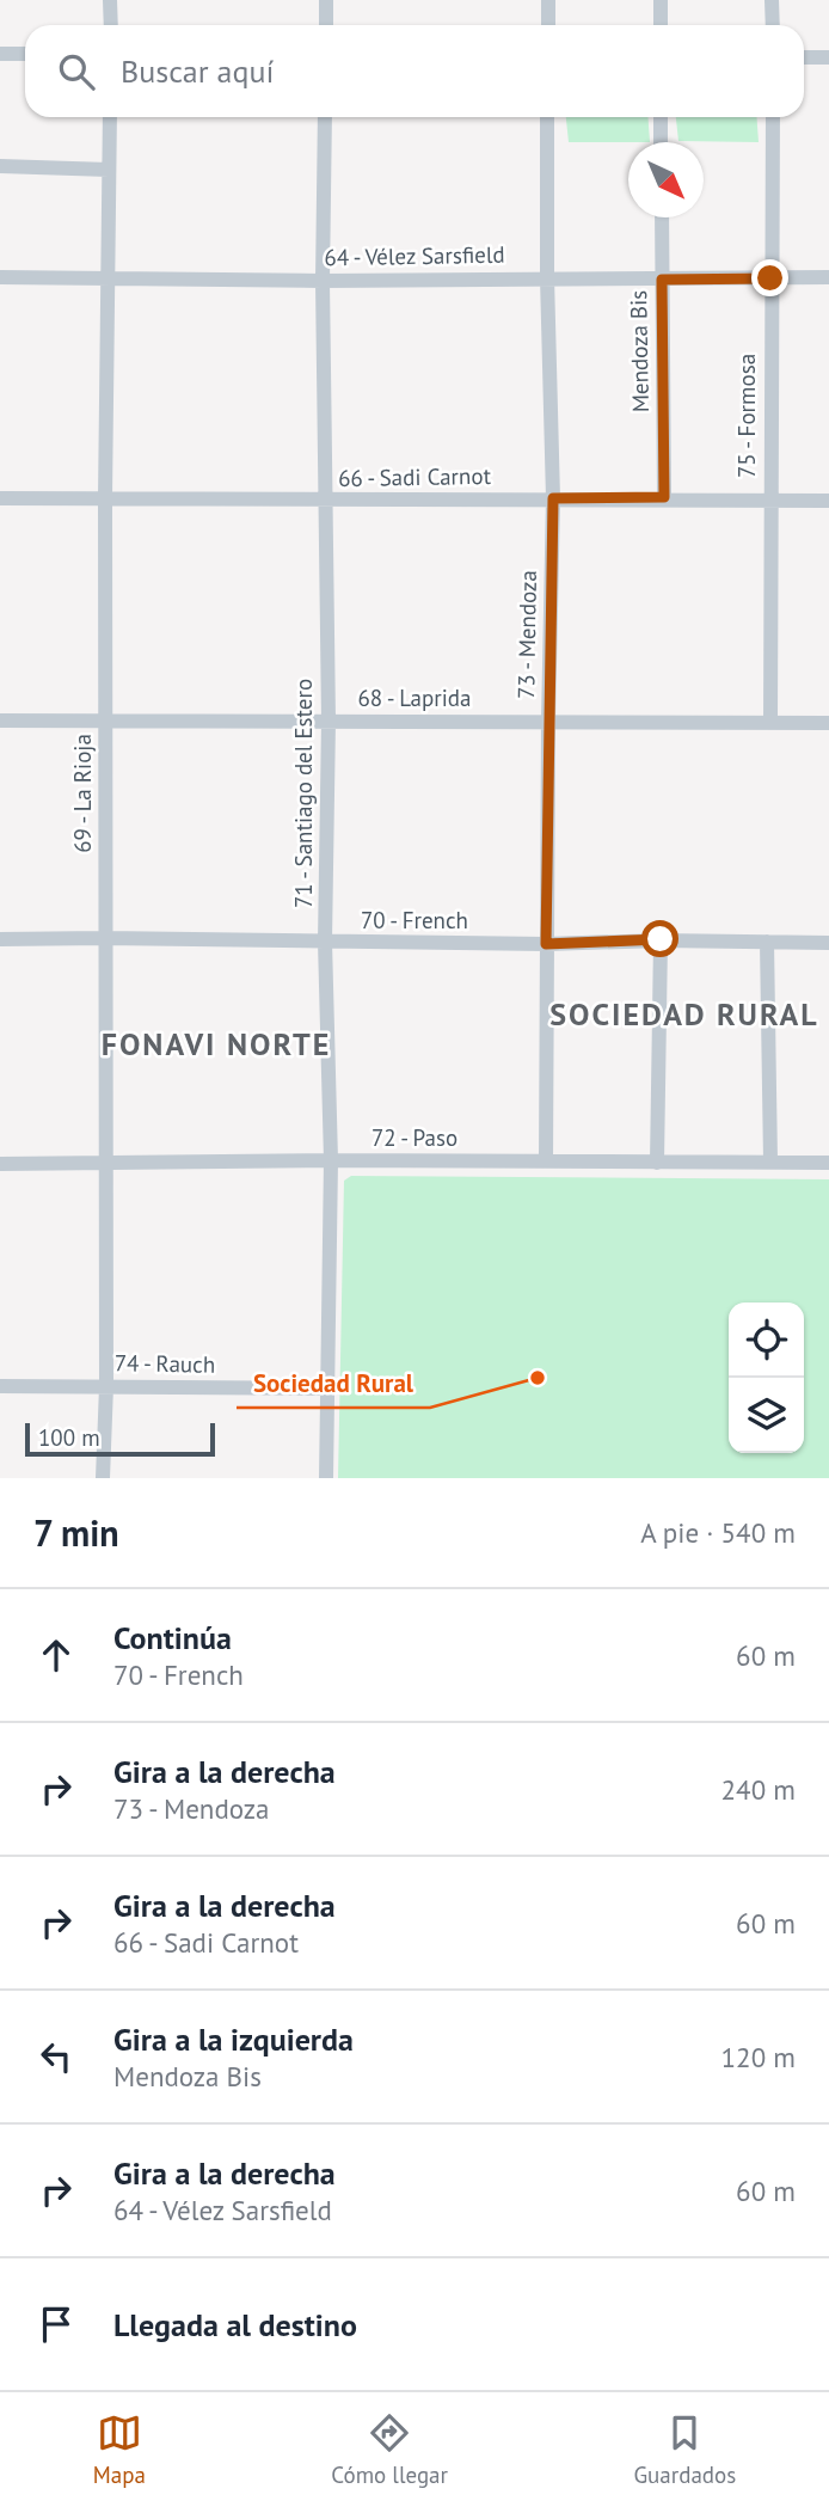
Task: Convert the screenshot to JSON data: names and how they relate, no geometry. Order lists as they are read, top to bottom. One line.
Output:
{"streets":{"street":["64 - Vélez Sarsfield","Mendoza Bis","75 - Formosa","66 - Sadi Carnot","73 - Mendoza","68 - Laprida","69 - La Rioja","71 - Santiago del Estero","70 - French","72 - Paso","74 - Rauch"]},"crossings":[["64 - Vélez Sarsfield","Mendoza Bis"],["64 - Vélez Sarsfield","75 - Formosa"],["64 - Vélez Sarsfield","73 - Mendoza"],["64 - Vélez Sarsfield","69 - La Rioja"],["64 - Vélez Sarsfield","71 - Santiago del Estero"],["Mendoza Bis","66 - Sadi Carnot"],["75 - Formosa","66 - Sadi Carnot"],["75 - Formosa","68 - Laprida"],["66 - Sadi Carnot","73 - Mendoza"],["66 - Sadi Carnot","69 - La Rioja"],["66 - Sadi Carnot","71 - Santiago del Estero"],["73 - Mendoza","68 - Laprida"],["73 - Mendoza","70 - French"],["73 - Mendoza","72 - Paso"],["68 - Laprida","69 - La Rioja"],["68 - Laprida","71 - Santiago del Estero"],["69 - La Rioja","70 - French"],["69 - La Rioja","72 - Paso"],["69 - La Rioja","74 - Rauch"],["71 - Santiago del Estero","70 - French"],["71 - Santiago del Estero","72 - Paso"],["71 - Santiago del Estero","74 - Rauch"]],"districts":["SOCIEDAD RURAL","FONAVI NORTE"],"places":["Sociedad Rural"],"scale_bar":"100 m","north":"bottom right","page":{"search":"Buscar aquí","scale":"100 m","heading":["7 min","A pie · 540 m"],"list":[["Continúa","70 - French","60 m"],["Gira a la derecha","73 - Mendoza","240 m"],["Gira a la derecha","66 - Sadi Carnot","60 m"],["Gira a la izquierda","Mendoza Bis","120 m"],["Gira a la derecha","64 - Vélez Sarsfield","60 m"],"Llegada al destino"],"nav":["Mapa","Cómo llegar","Guardados"]}}
